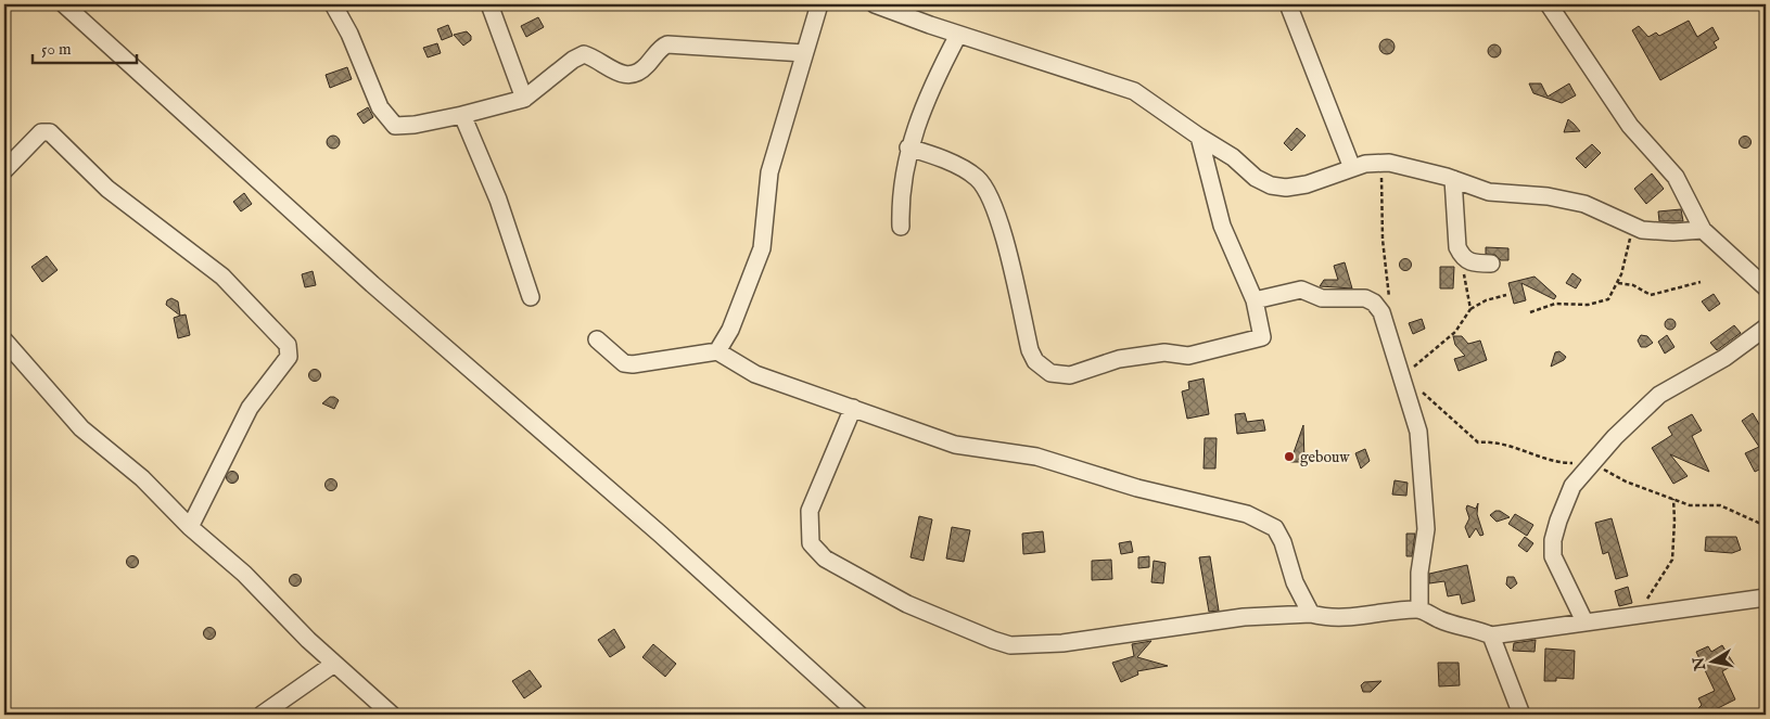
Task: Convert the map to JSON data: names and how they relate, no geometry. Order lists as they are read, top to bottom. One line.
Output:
{"places":["gebouw"],"scale_bar":"50 m","north":"left"}
